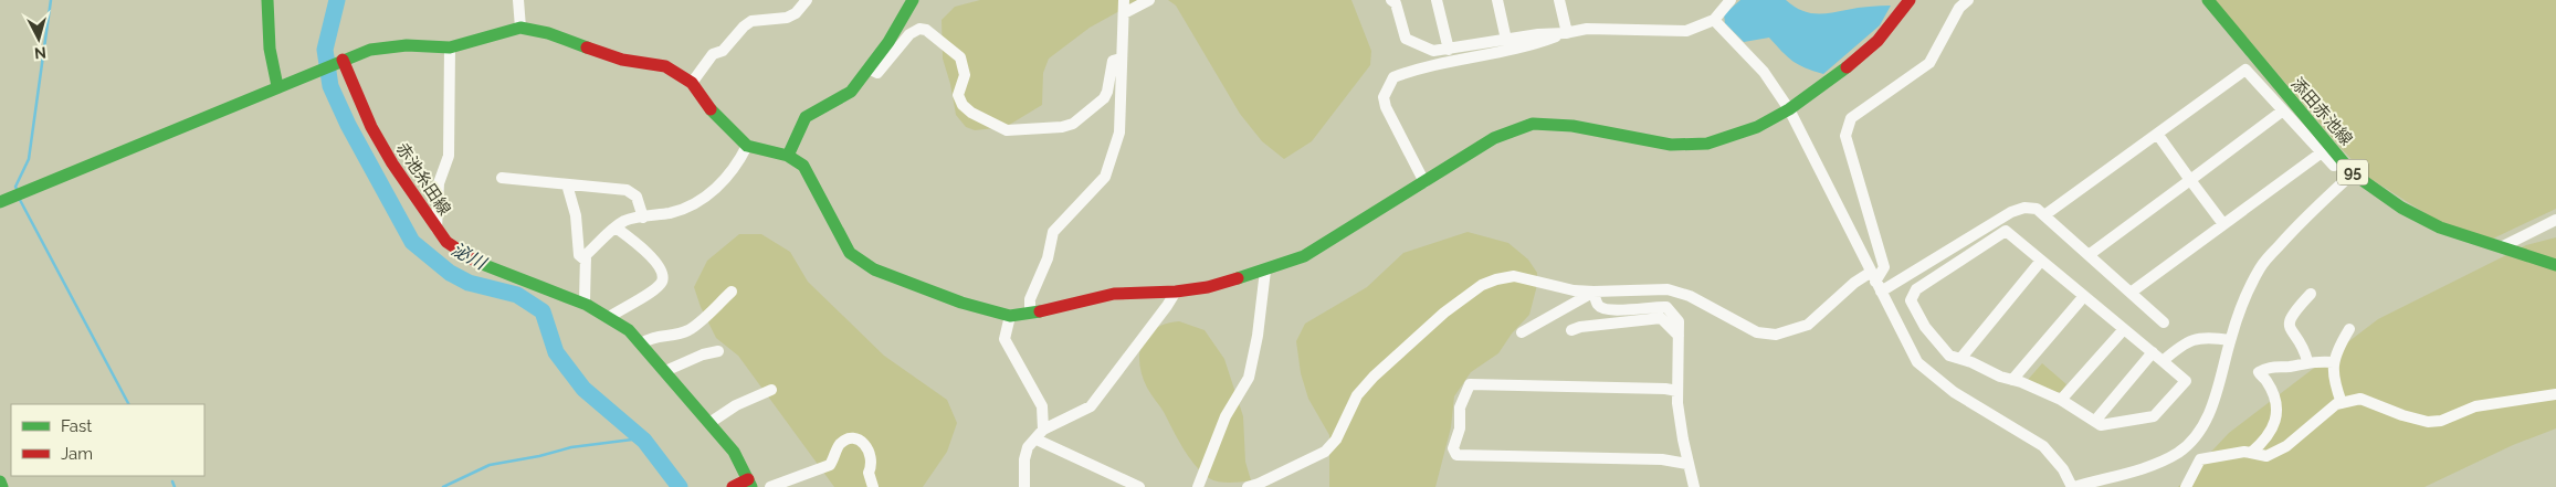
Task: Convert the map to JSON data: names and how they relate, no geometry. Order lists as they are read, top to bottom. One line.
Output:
{"streets":{"street":["添田赤池線","95","赤池糸田線"]},"water":["泌川"],"legend":["Fast","Jam"],"north":"bottom"}
